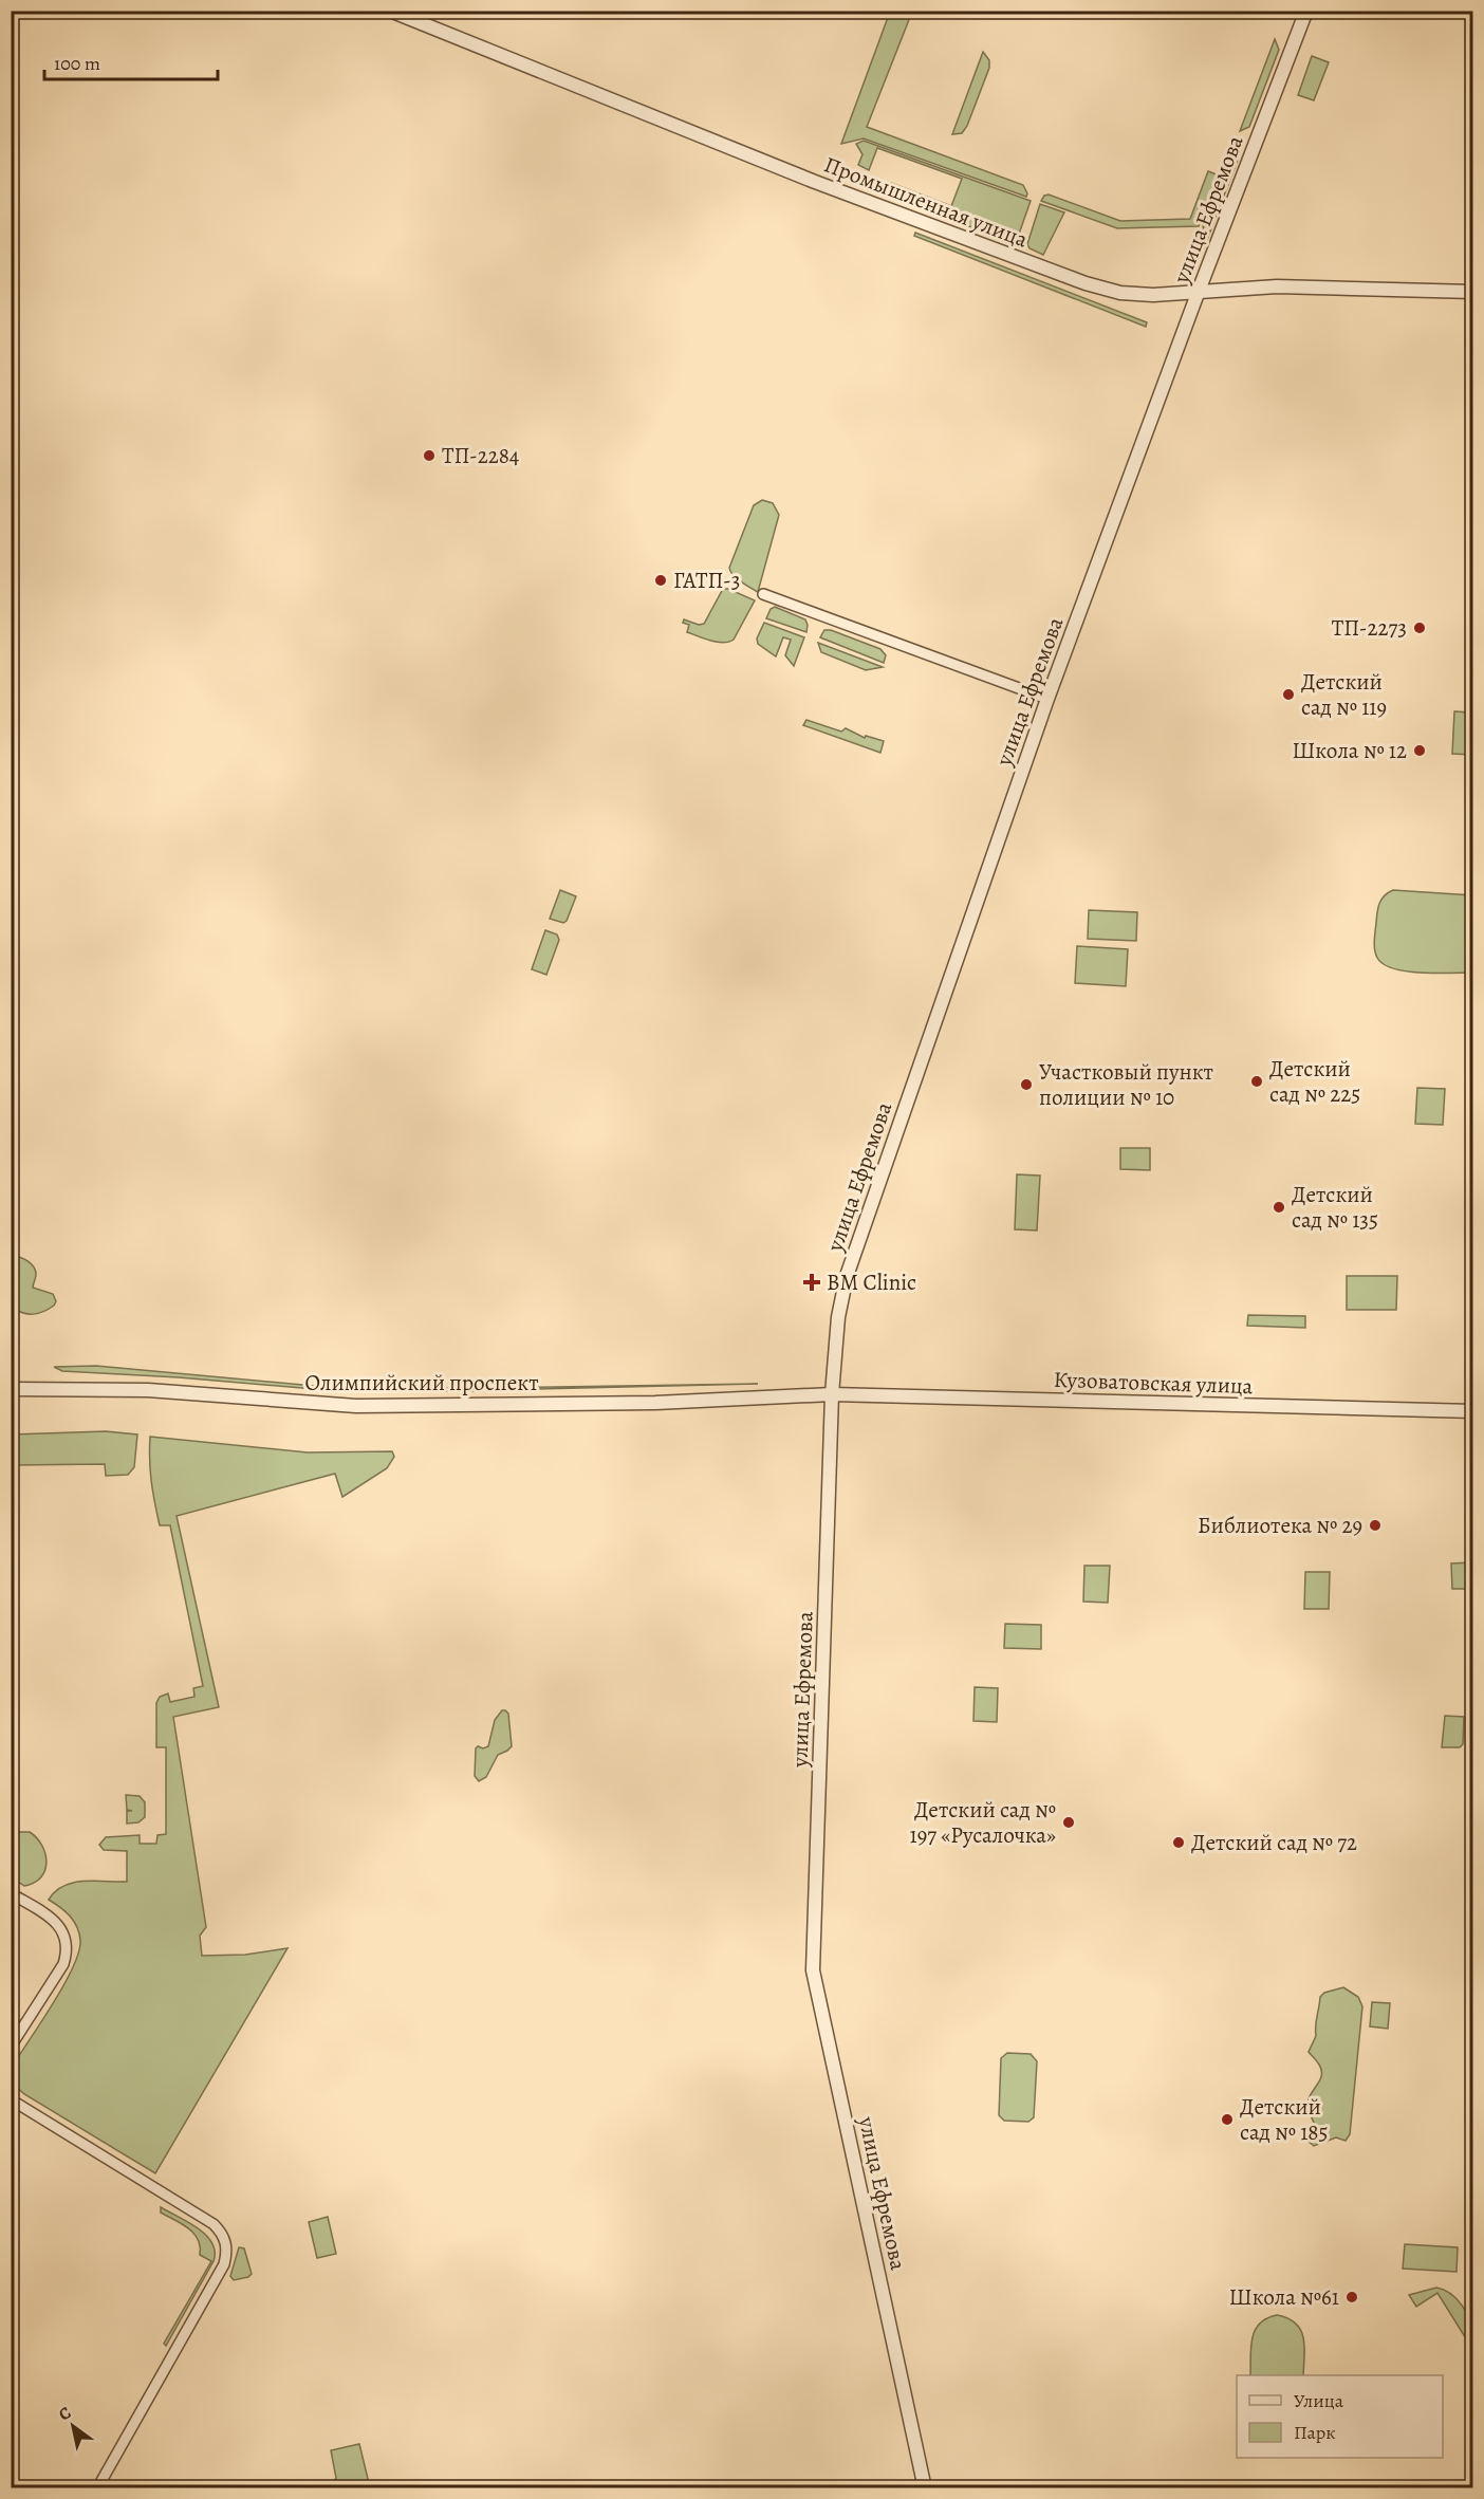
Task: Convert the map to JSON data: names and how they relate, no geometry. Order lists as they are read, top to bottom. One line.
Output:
{"streets":{"street":["Промышленная улица","улица Ефремова","Олимпийский проспект","Кузоватовская улица"]},"crossings":[["Промышленная улица","улица Ефремова"],["улица Ефремова","Олимпийский проспект"],["улица Ефремова","Кузоватовская улица"],["Олимпийский проспект","Кузоватовская улица"]],"places":{"other":["ТП-2284","ГАТП-3","ТП-2273","Детский сад № 119","Школа № 12","Детский сад № 225","Участковый пункт полиции № 10","Детский сад № 135","Библиотека № 29","Детский сад № 197 «Русалочка»","Детский сад № 72","Детский сад № 185","Школа №61"],"health":["BM Clinic"]},"legend":["Улица","Парк"],"scale_bar":"100 m","north":"top left"}
